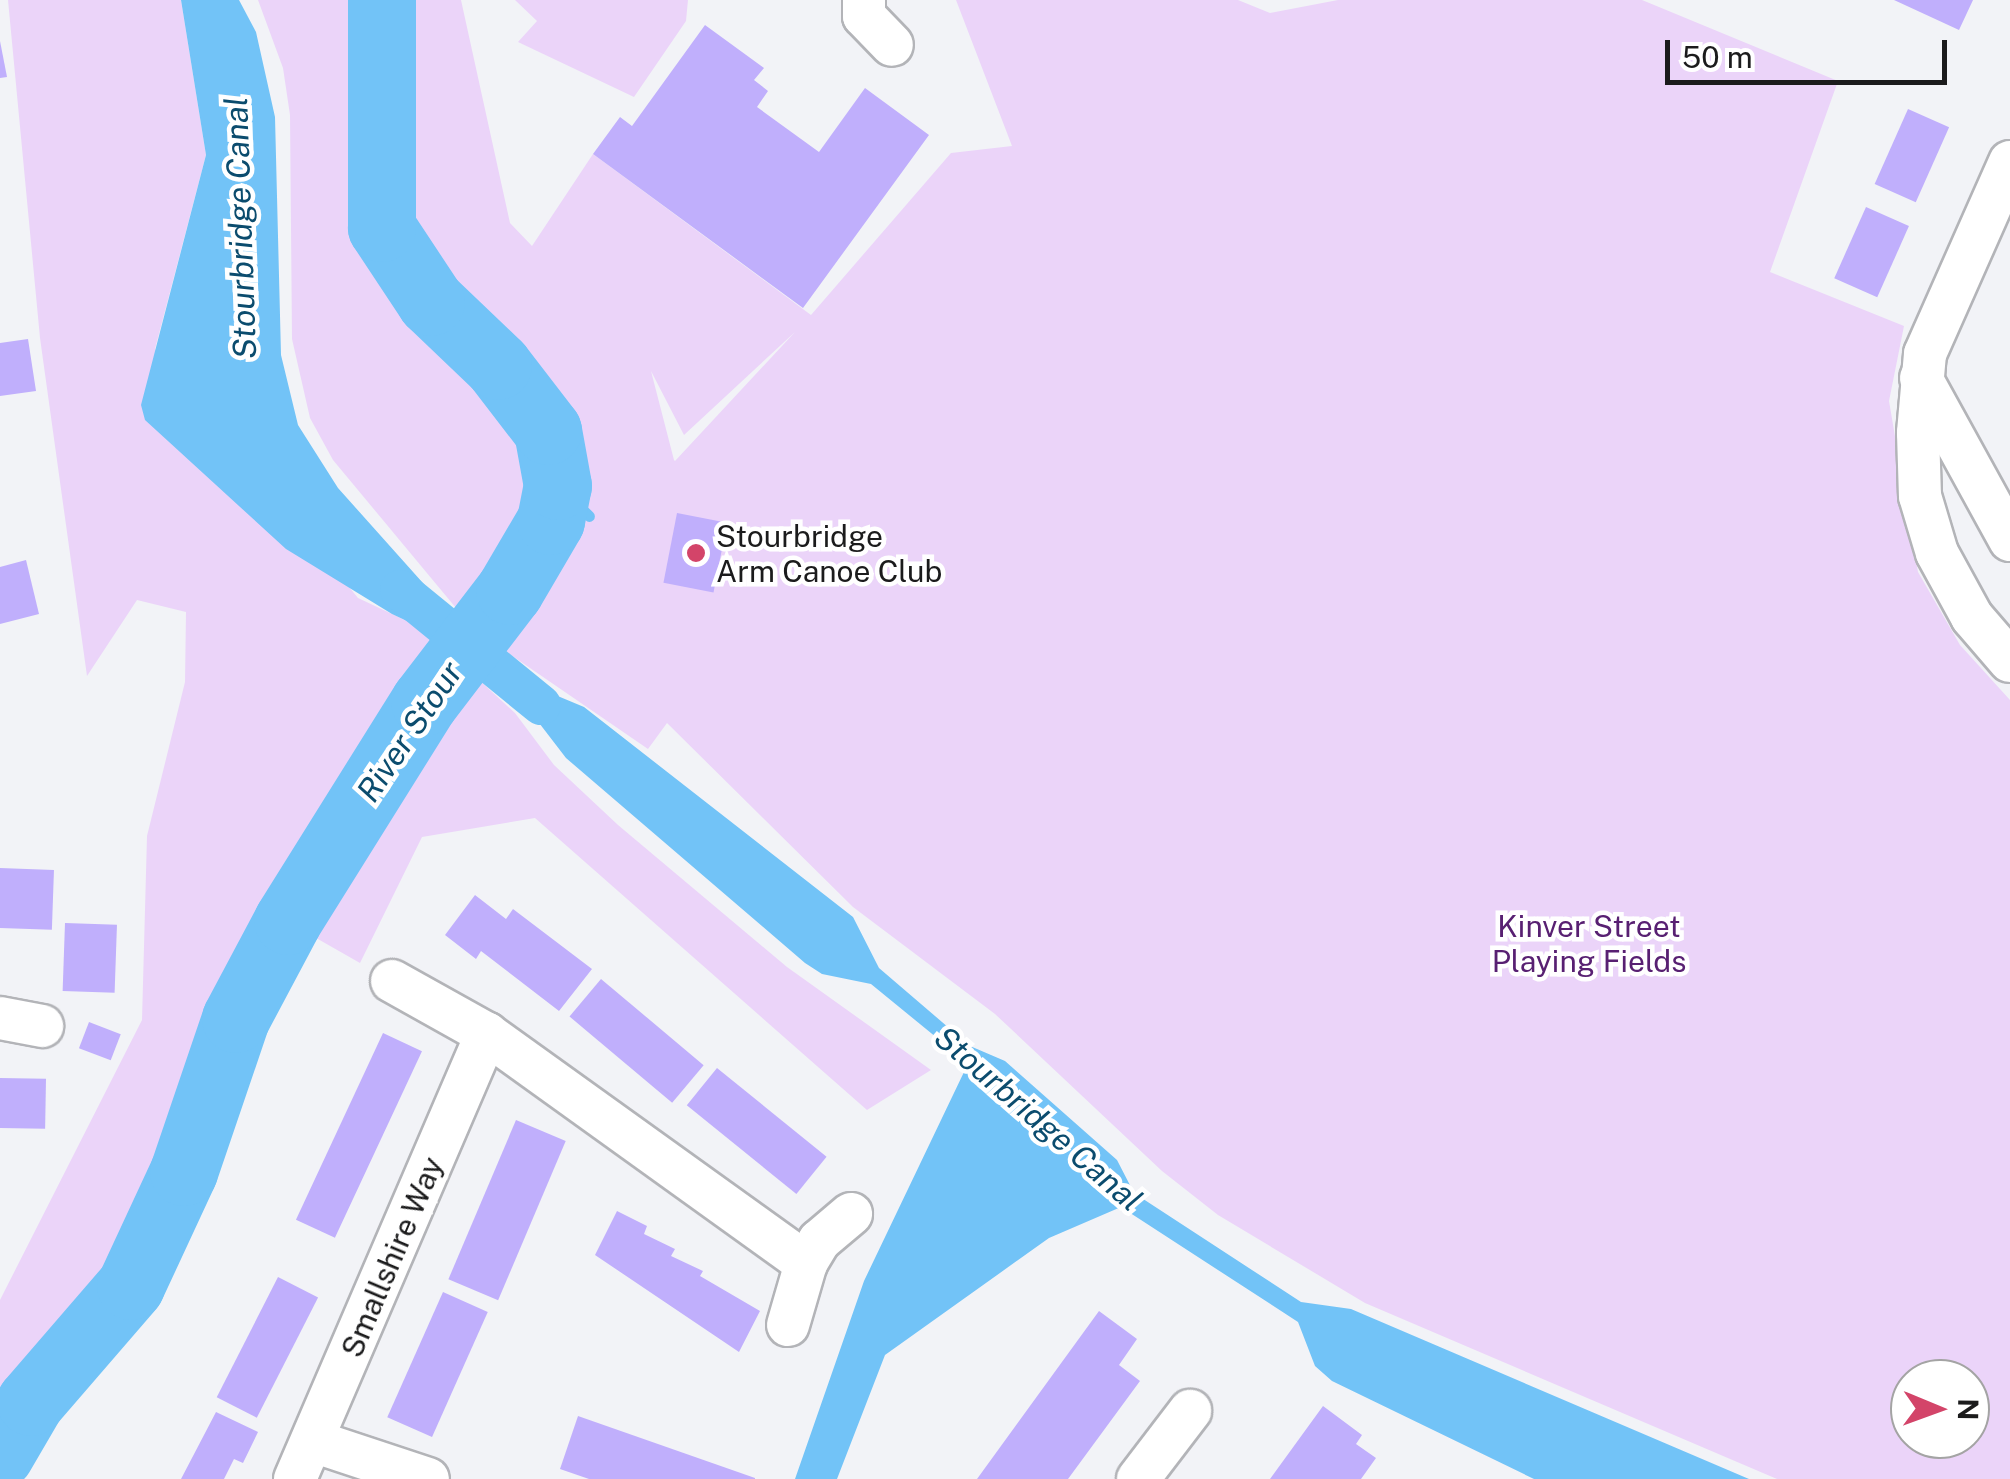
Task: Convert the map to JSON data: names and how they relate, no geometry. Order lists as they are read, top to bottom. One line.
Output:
{"streets":{"street":["Smallshire Way"]},"water":["Stourbridge Canal","River Stour"],"parks":["Kinver Street Playing Fields"],"places":["Stourbridge Arm Canoe Club"],"scale_bar":"50 m","north":"right"}
